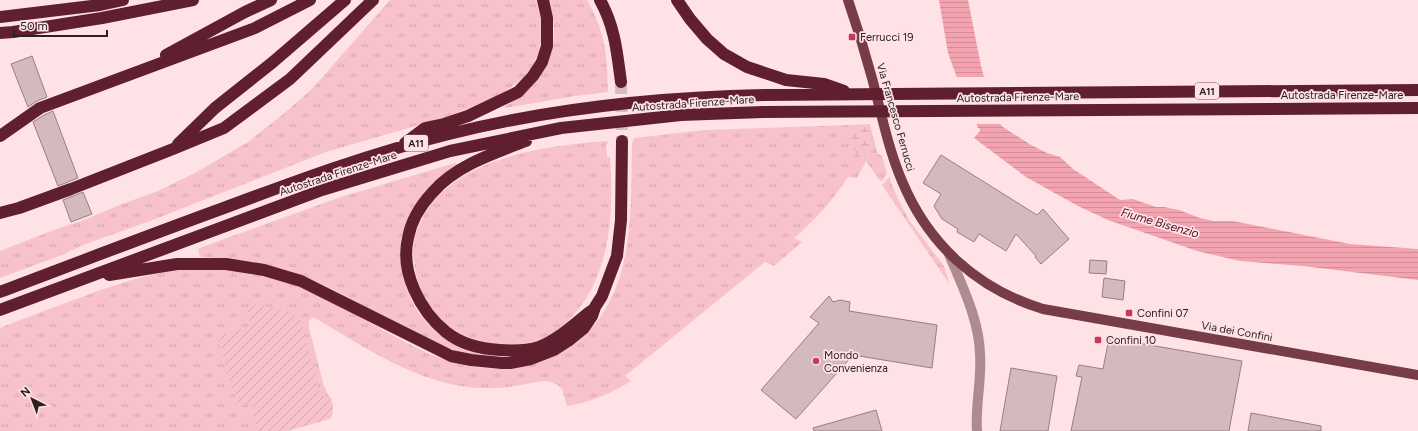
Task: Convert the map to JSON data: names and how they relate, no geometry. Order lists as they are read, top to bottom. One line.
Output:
{"streets":{"highway":["A11","Autostrada Firenze-Mare"],"main road":["Via Francesco Ferrucci","Via dei Confini"]},"crossings":[["Via Francesco Ferrucci","Via dei Confini"]],"water":["Fiume Bisenzio"],"places":{"transit":["Ferrucci 19","Confini 07","Confini 10"],"other":["Mondo Convenienza"]},"scale_bar":"50 m","north":"top left"}
